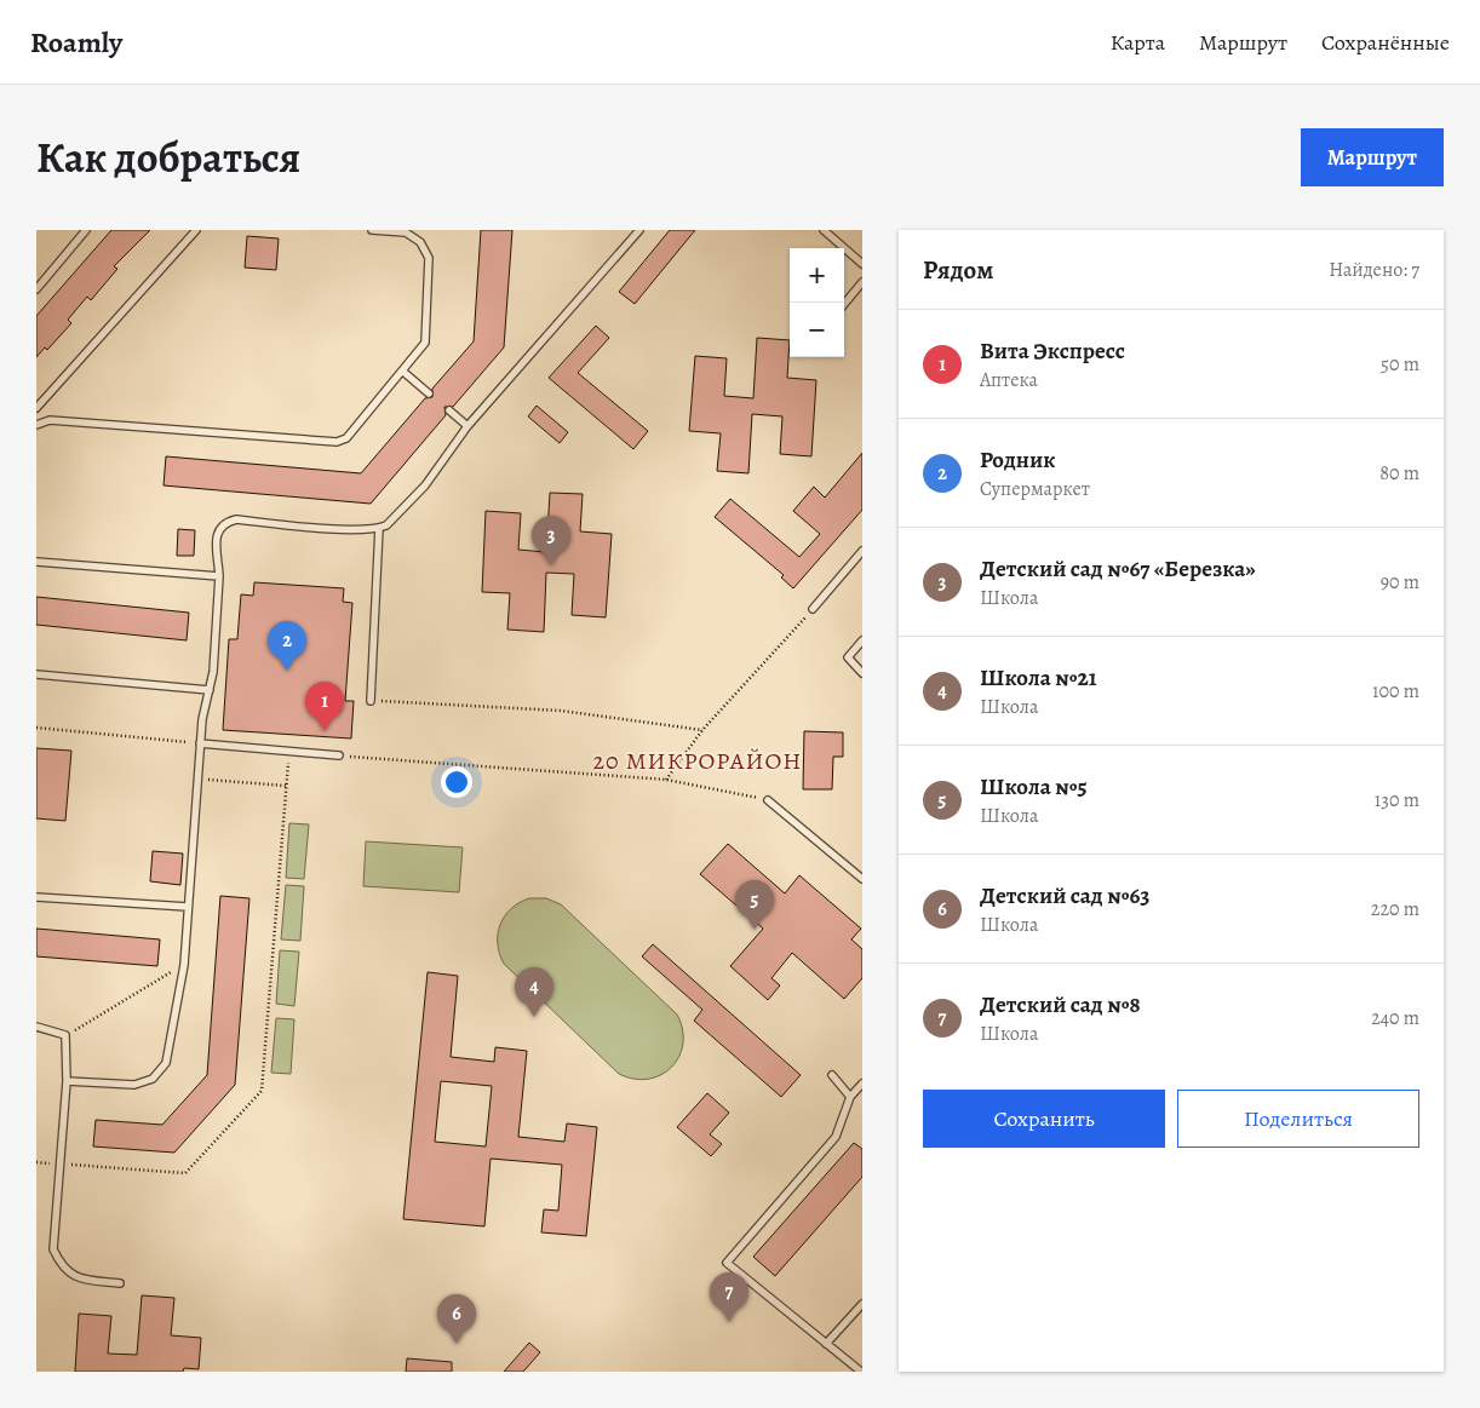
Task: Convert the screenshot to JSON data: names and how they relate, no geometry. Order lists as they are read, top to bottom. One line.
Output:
{"districts":["20 МИКРОРАЙОН"],"page":{"header":"Roamly","nav":["Карта","Маршрут","Сохранённые"],"title":"Как добраться","buttons":["Маршрут",["Сохранить","Поделиться"]],"heading":["Рядом","Найдено: 7"],"map_buttons":["+","−"],"list":[{"mark":"1","name":"Вита Экспресс","note":"Аптека","value":"50 m"},{"mark":"2","name":"Родник","note":"Супермаркет","value":"80 m"},{"mark":"3","name":"Детский сад №67 «Березка»","note":"Школа","value":"90 m"},{"mark":"4","name":"Школа №21","note":"Школа","value":"100 m"},{"mark":"5","name":"Школа №5","note":"Школа","value":"130 m"},{"mark":"6","name":"Детский сад №63","note":"Школа","value":"220 m"},{"mark":"7","name":"Детский сад №8","note":"Школа","value":"240 m"}],"pins":["3","2","1","5","4","7","6"]}}
